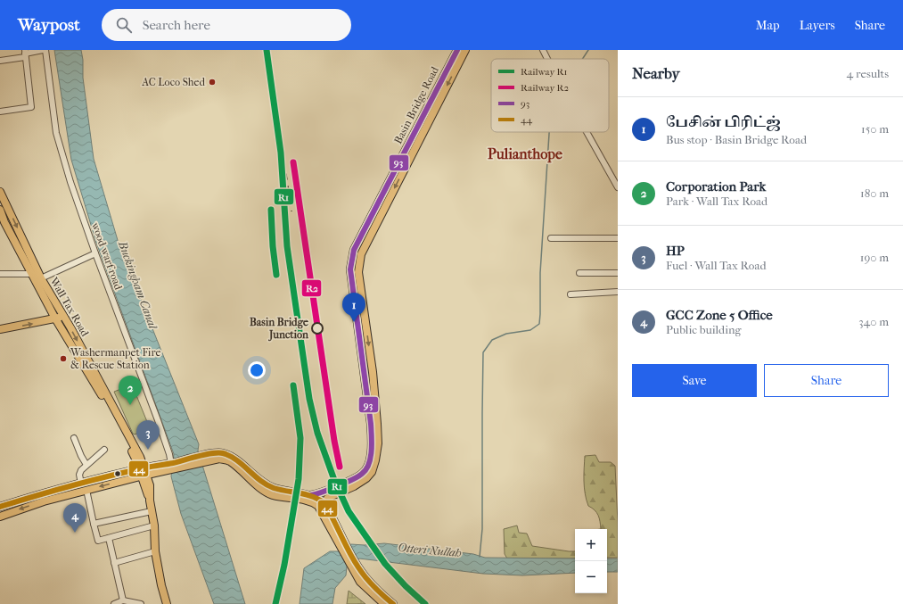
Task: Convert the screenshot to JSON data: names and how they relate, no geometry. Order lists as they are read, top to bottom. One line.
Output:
{"streets":{"main road":["Basin Bridge Road","Wall Tax Road"],"street":["wood warf road"]},"districts":["Pulianthope"],"water":["Buckingham Canal","Otteri Nullah"],"places":["AC Loco Shed","Basin Bridge Junction","Washermanpet Fire & Rescue Station"],"lines":["rail line R1","transit line 93","rail line R2","transit line 44"],"legend":["Railway R1","Railway R2","93","44"],"page":{"header":"Waypost","search":"Search here","nav":["Map","Layers","Share"],"heading":["Nearby","4 results"],"list":[{"mark":"1","name":"பேசின் பிரிட்ஜ்","note":"Bus stop · Basin Bridge Road","value":"150 m"},{"mark":"2","name":"Corporation Park","note":"Park · Wall Tax Road","value":"180 m"},{"mark":"3","name":"HP","note":"Fuel · Wall Tax Road","value":"190 m"},{"mark":"4","name":"GCC Zone 5 Office","note":"Public building","value":"340 m"}],"pins":["1","2","3","4"],"buttons":["Save","Share"],"map_buttons":["+","−"]}}
